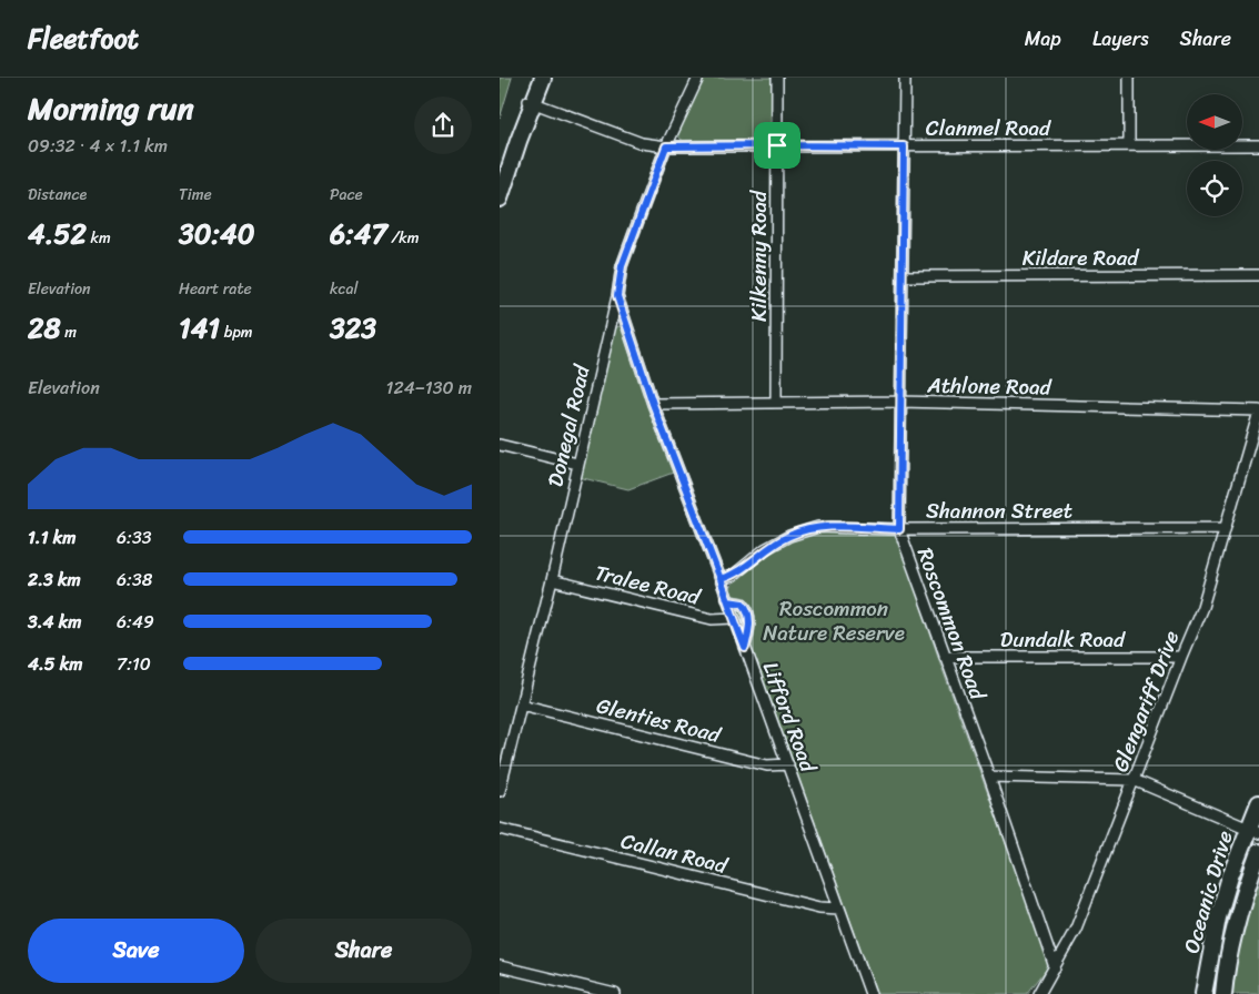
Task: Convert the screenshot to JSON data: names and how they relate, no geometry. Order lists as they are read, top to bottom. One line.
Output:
{"streets":{"main road":["Oceanic Drive"],"street":["Clanmel Road","Kilkenny Road","Kildare Road","Athlone Road","Donegal Road","Shannon Street","Tralee Road","Roscommon Road","Dundalk Road","Glengariff Drive","Lifford Road","Glenties Road","Callan Road"]},"crossings":[["Clanmel Road","Kilkenny Road"],["Clanmel Road","Donegal Road"],["Clanmel Road","Roscommon Road"],["Kilkenny Road","Athlone Road"],["Kildare Road","Roscommon Road"],["Athlone Road","Roscommon Road"],["Athlone Road","Glengariff Drive"],["Athlone Road","Lifford Road"],["Donegal Road","Tralee Road"],["Donegal Road","Lifford Road"],["Donegal Road","Glenties Road"],["Shannon Street","Roscommon Road"],["Shannon Street","Glengariff Drive"],["Shannon Street","Lifford Road"],["Tralee Road","Lifford Road"],["Roscommon Road","Dundalk Road"],["Roscommon Road","Glengariff Drive"],["Dundalk Road","Glengariff Drive"],["Lifford Road","Glenties Road"],["Lifford Road","Callan Road"]],"parks":["Roscommon Nature Reserve"],"north":"left","page":{"header":"Fleetfoot","nav":["Map","Layers","Share"],"heading":["Morning run","09:32 · 4 × 1.1 km"],"stats":[["Distance","4.52 km"],["Time","30:40"],["Pace","6:47 /km"],["Elevation","28 m"],["Heart rate","141 bpm"],["kcal","323"]],"chart":["Elevation","124–130 m"],"list":[{"name":"1.1 km","note":"6:33"},{"name":"2.3 km","note":"6:38"},{"name":"3.4 km","note":"6:49"},{"name":"4.5 km","note":"7:10"}],"buttons":["Save","Share"]}}
